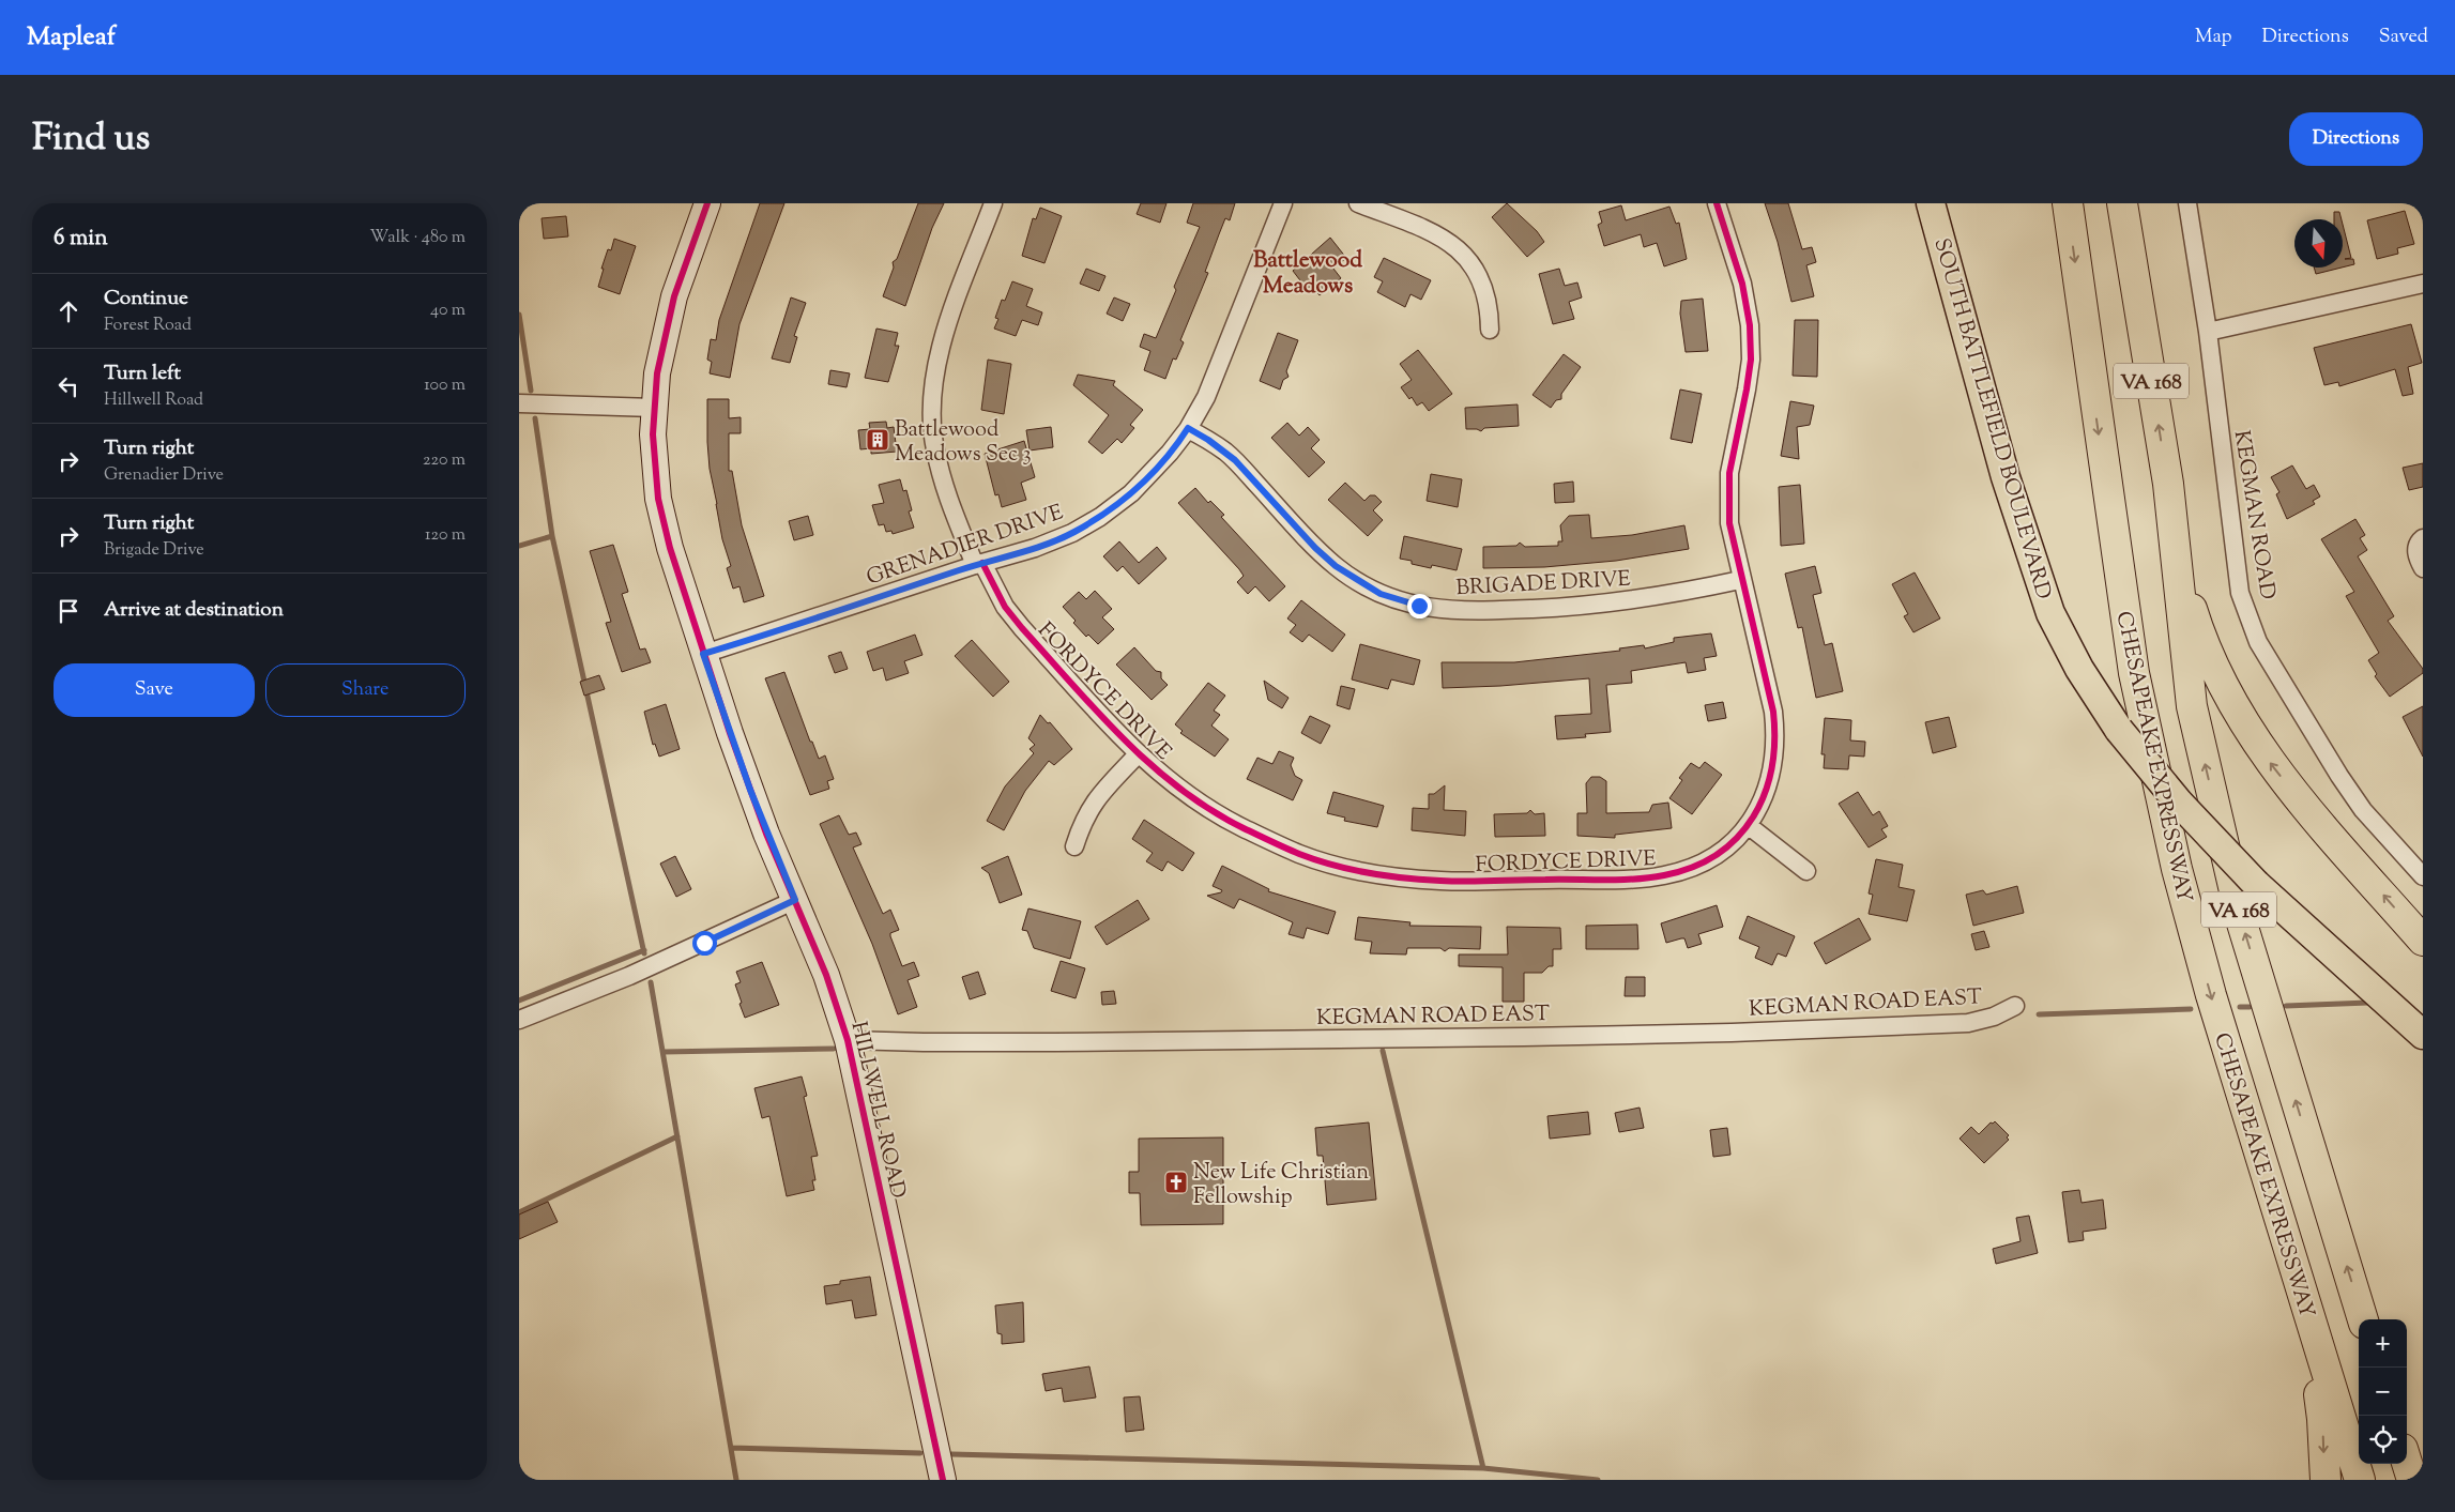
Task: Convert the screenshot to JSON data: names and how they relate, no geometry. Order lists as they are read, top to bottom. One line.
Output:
{"streets":{"highway":["VA 168","CHESAPEAKE EXPRESSWAY"],"main road":["SOUTH BATTLEFIELD BOULEVARD"],"street":["KEGMAN ROAD","GRENADIER DRIVE","BRIGADE DRIVE","FORDYCE DRIVE","KEGMAN ROAD EAST","HILLWELL ROAD"]},"crossings":[["GRENADIER DRIVE","BRIGADE DRIVE"],["GRENADIER DRIVE","FORDYCE DRIVE"],["GRENADIER DRIVE","HILLWELL ROAD"],["BRIGADE DRIVE","FORDYCE DRIVE"],["KEGMAN ROAD EAST","HILLWELL ROAD"]],"districts":["Battlewood Meadows"],"places":{"building":["Battlewood Meadows Sec 3"],"church":["New Life Christian Fellowship"]},"north":"bottom","page":{"header":"Mapleaf","nav":["Map","Directions","Saved"],"title":"Find us","buttons":["Directions",["Save","Share"]],"heading":["6 min","Walk · 480 m"],"list":[["Continue","Forest Road","40 m"],["Turn left","Hillwell Road","100 m"],["Turn right","Grenadier Drive","220 m"],["Turn right","Brigade Drive","120 m"],"Arrive at destination"],"map_buttons":["+","−"]}}
